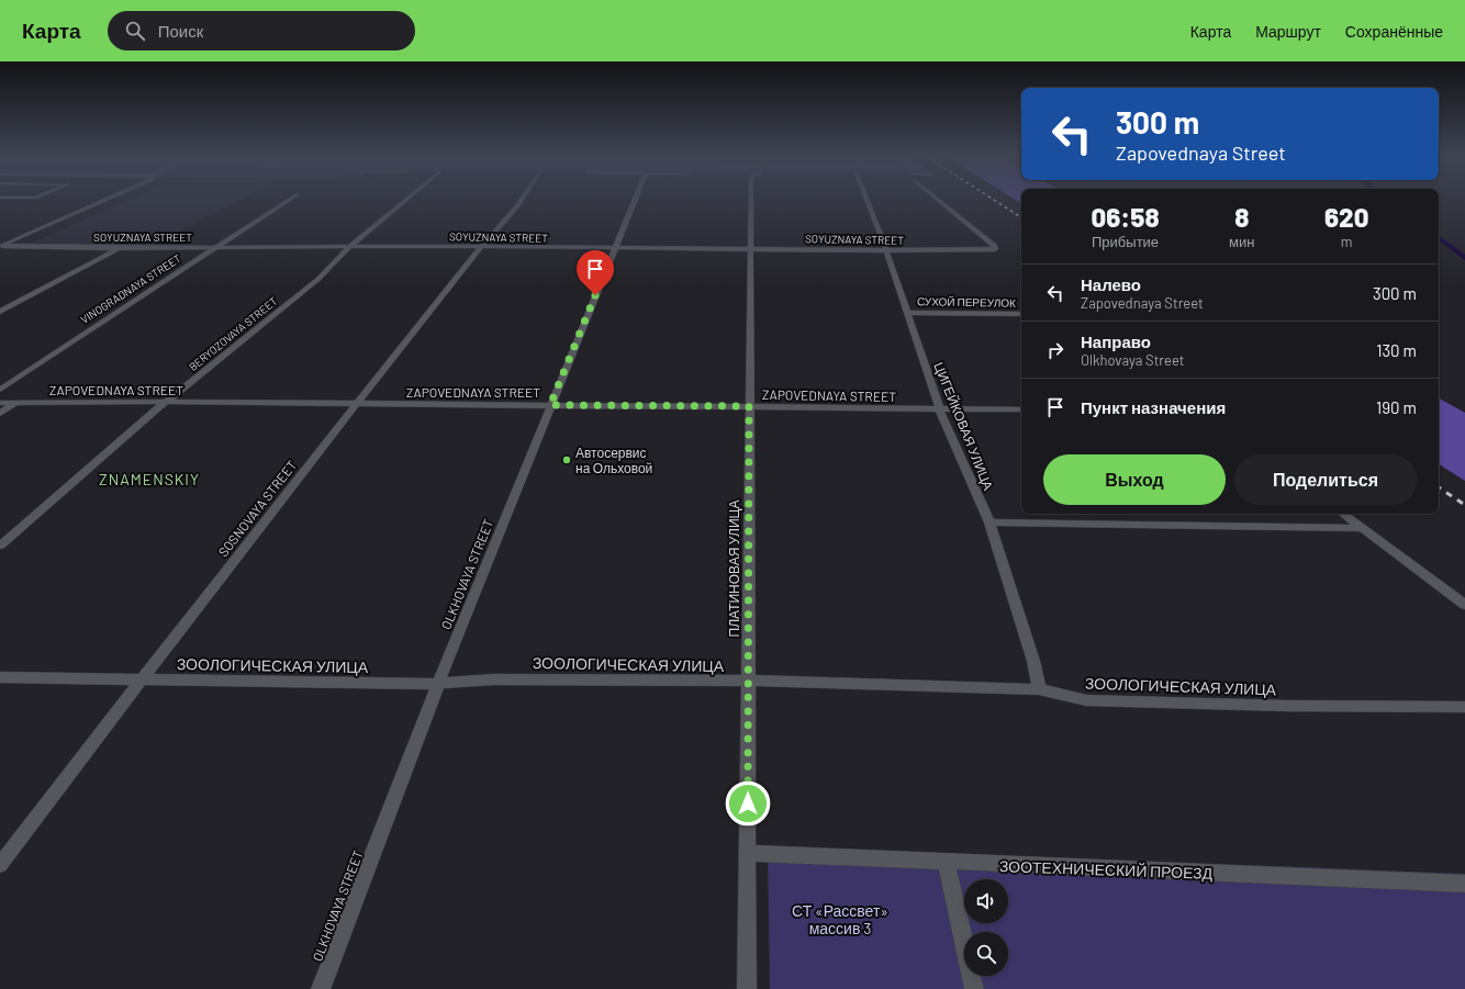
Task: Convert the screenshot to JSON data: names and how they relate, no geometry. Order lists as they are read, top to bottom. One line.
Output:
{"streets":{"street":["SOYUZNAYA STREET","VINOGRADNAYA STREET","СУХОЙ ПЕРЕУЛОК","BERYOZOVAYA STREET","ZAPOVEDNAYA STREET","ЦИГЕЙКОВАЯ УЛИЦА","SOSNOVAYA STREET","ПЛАТИНОВАЯ УЛИЦА","OLKHOVAYA STREET","ЗООЛОГИЧЕСКАЯ УЛИЦА","ЗООТЕХНИЧЕСКИЙ ПРОЕЗД"]},"crossings":[["SOYUZNAYA STREET","VINOGRADNAYA STREET"],["SOYUZNAYA STREET","BERYOZOVAYA STREET"],["SOYUZNAYA STREET","ЦИГЕЙКОВАЯ УЛИЦА"],["SOYUZNAYA STREET","SOSNOVAYA STREET"],["SOYUZNAYA STREET","ПЛАТИНОВАЯ УЛИЦА"],["SOYUZNAYA STREET","OLKHOVAYA STREET"],["СУХОЙ ПЕРЕУЛОК","ЦИГЕЙКОВАЯ УЛИЦА"],["BERYOZOVAYA STREET","ZAPOVEDNAYA STREET"],["ZAPOVEDNAYA STREET","ЦИГЕЙКОВАЯ УЛИЦА"],["ZAPOVEDNAYA STREET","SOSNOVAYA STREET"],["ZAPOVEDNAYA STREET","ПЛАТИНОВАЯ УЛИЦА"],["ZAPOVEDNAYA STREET","OLKHOVAYA STREET"],["ЦИГЕЙКОВАЯ УЛИЦА","ЗООЛОГИЧЕСКАЯ УЛИЦА"],["SOSNOVAYA STREET","ЗООЛОГИЧЕСКАЯ УЛИЦА"],["ПЛАТИНОВАЯ УЛИЦА","ЗООЛОГИЧЕСКАЯ УЛИЦА"],["ПЛАТИНОВАЯ УЛИЦА","ЗООТЕХНИЧЕСКИЙ ПРОЕЗД"],["OLKHOVAYA STREET","ЗООЛОГИЧЕСКАЯ УЛИЦА"]],"districts":["ZNAMENSKIY"],"parks":["СТ «Рассвет» массив 3"],"places":["Автосервис на Ольховой"],"page":{"header":"Карта","search":"Поиск","nav":["Карта","Маршрут","Сохранённые"],"turn":["300 m","Zapovednaya Street"],"eta":["06:58","Прибытие","8","мин","620","m"],"list":[{"name":"Налево","note":"Zapovednaya Street","value":"300 m"},{"name":"Направо","note":"Olkhovaya Street","value":"130 m"},{"name":"Пункт назначения","value":"190 m"}],"buttons":["Выход","Поделиться"]}}
